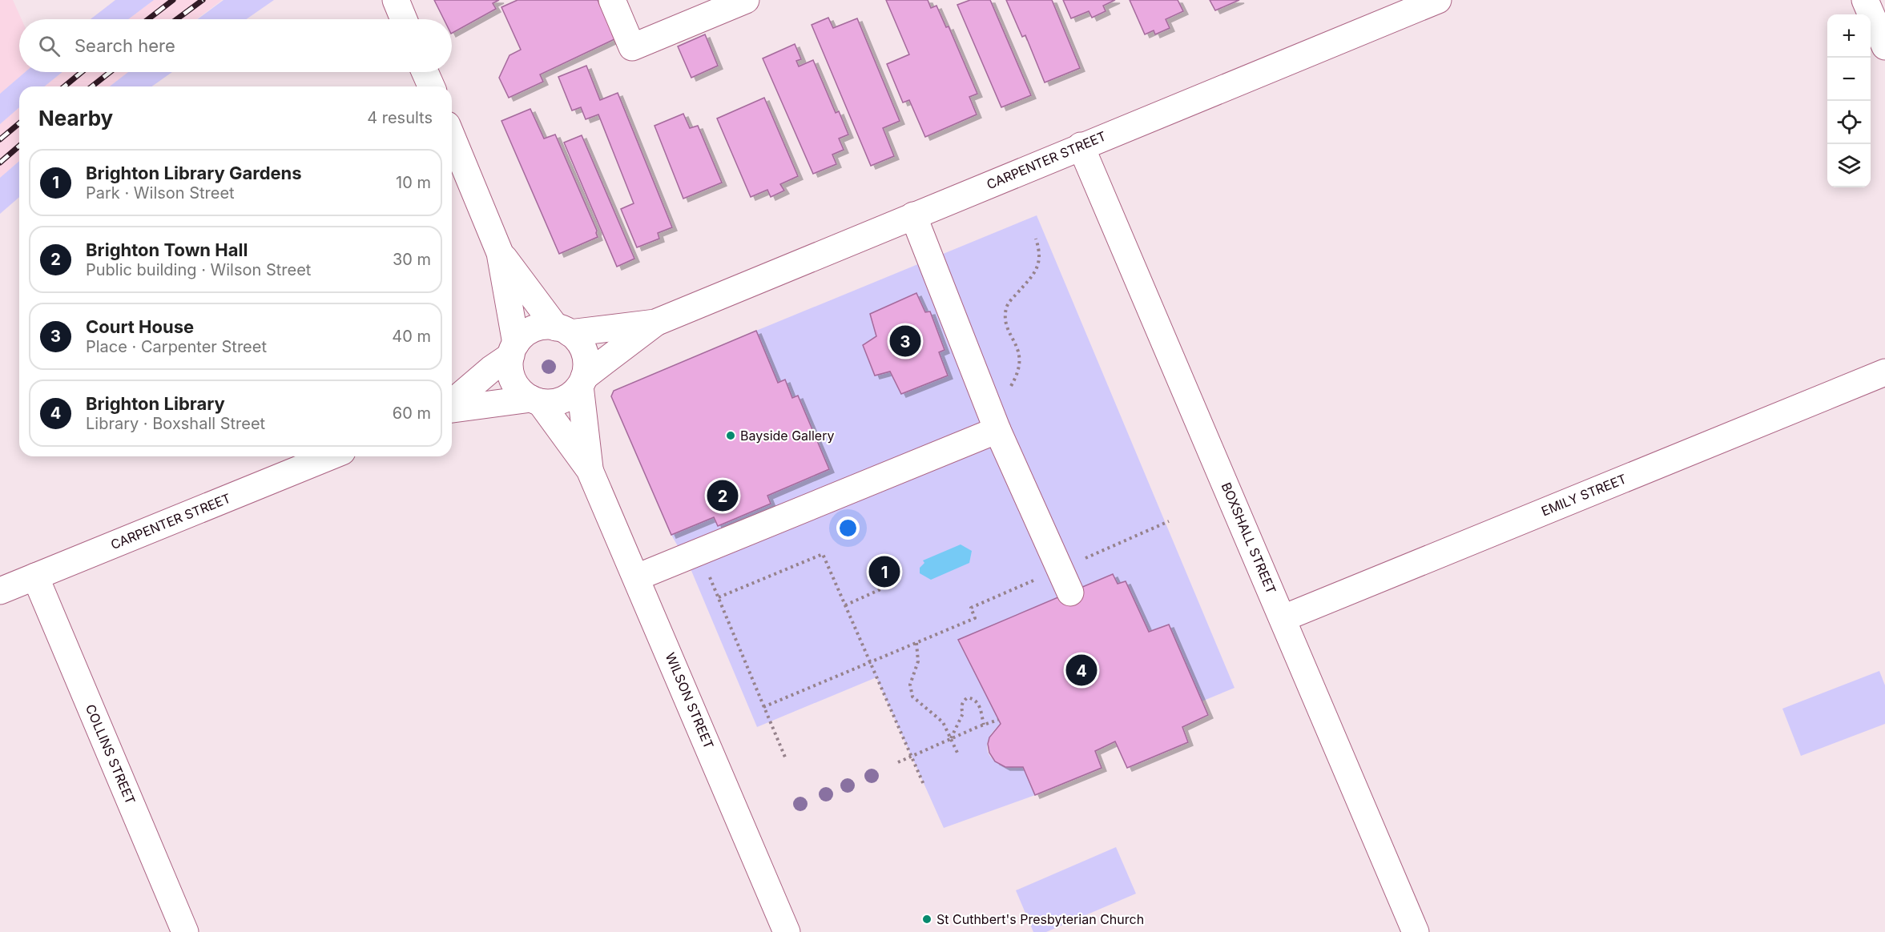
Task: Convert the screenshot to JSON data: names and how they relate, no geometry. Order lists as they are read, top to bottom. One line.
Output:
{"streets":{"street":["CARPENTER STREET","EMILY STREET","BOXSHALL STREET","WILSON STREET","COLLINS STREET"]},"crossings":[["CARPENTER STREET","BOXSHALL STREET"],["CARPENTER STREET","WILSON STREET"],["CARPENTER STREET","COLLINS STREET"],["EMILY STREET","BOXSHALL STREET"]],"places":["Bayside Gallery","St Cuthbert's Presbyterian Church"],"page":{"map_buttons":["+","−"],"search":"Search here","heading":["Nearby","4 results"],"list":[{"mark":"1","name":"Brighton Library Gardens","note":"Park · Wilson Street","value":"10 m"},{"mark":"2","name":"Brighton Town Hall","note":"Public building · Wilson Street","value":"30 m"},{"mark":"3","name":"Court House","note":"Place · Carpenter Street","value":"40 m"},{"mark":"4","name":"Brighton Library","note":"Library · Boxshall Street","value":"60 m"}],"pins":["3","2","1","4"]}}
